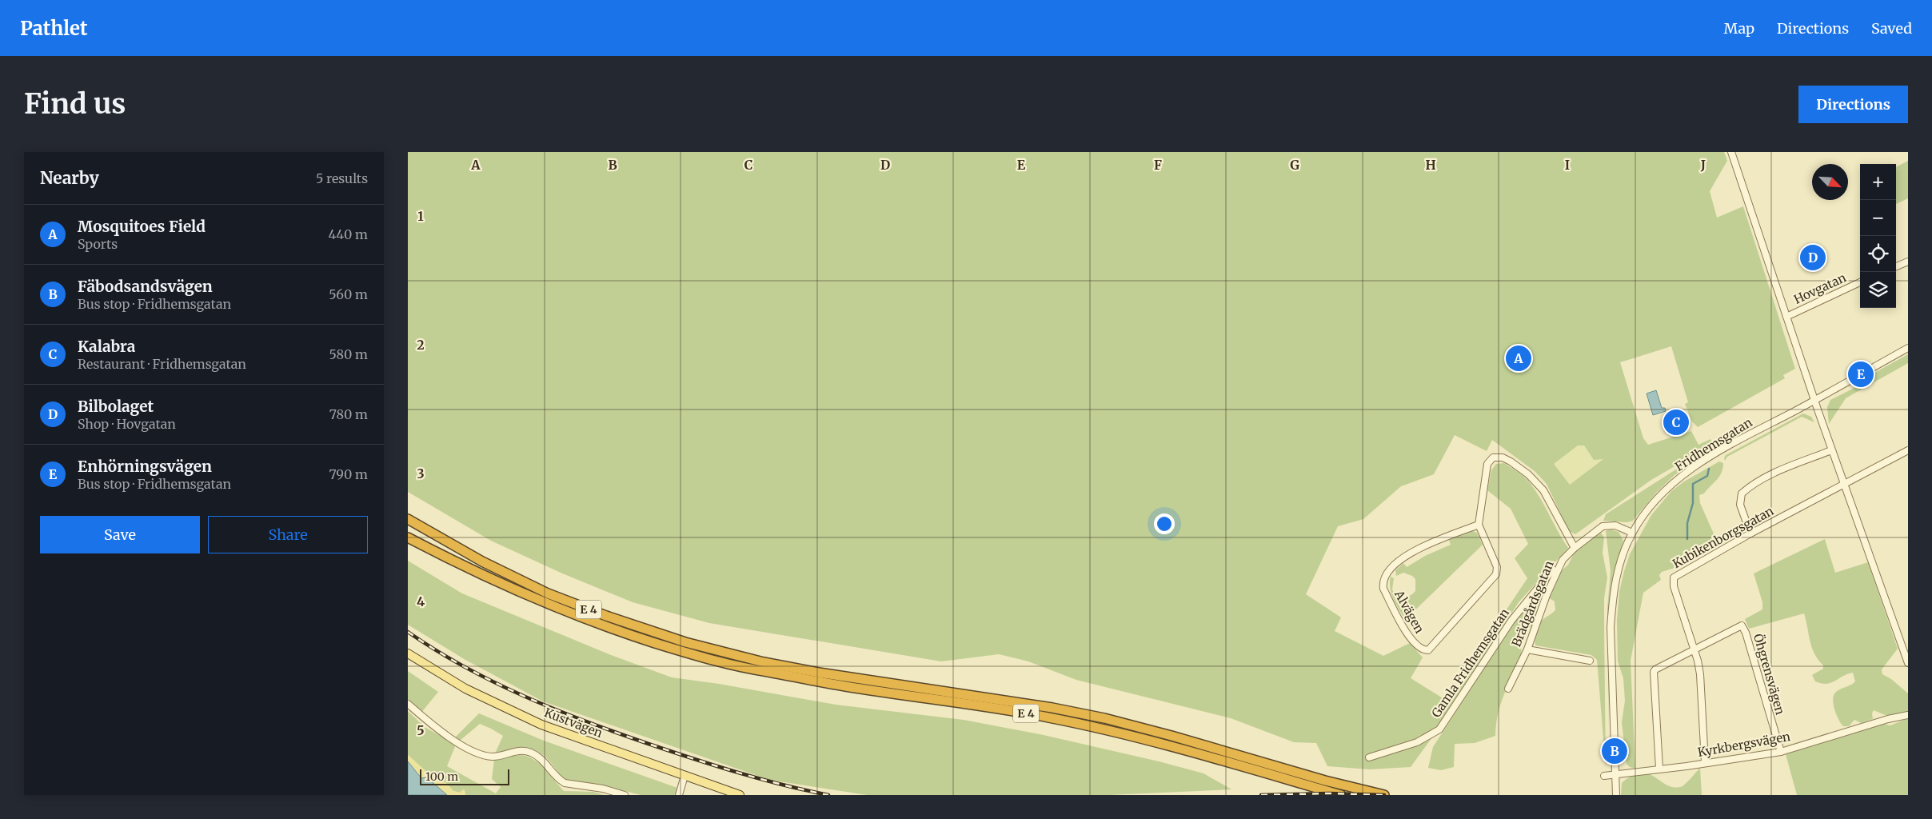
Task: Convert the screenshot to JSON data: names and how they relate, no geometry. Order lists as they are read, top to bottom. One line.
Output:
{"streets":{"highway":["E 4"],"main road":["Kustvägen"],"street":["Hovgatan","Fridhemsgatan","Kubikenborgsgatan","Brädgårdsgatan","Alvägen","Gamla Fridhemsgatan","Öhgrensvägen","Kyrkbergsvägen"]},"crossings":[["Fridhemsgatan","Brädgårdsgatan"],["Fridhemsgatan","Kyrkbergsvägen"],["Kubikenborgsgatan","Öhgrensvägen"],["Kubikenborgsgatan","Kyrkbergsvägen"],["Öhgrensvägen","Kyrkbergsvägen"]],"scale_bar":"100 m","north":"bottom right","page":{"header":"Pathlet","nav":["Map","Directions","Saved"],"buttons":["Directions",["Save","Share"]],"title":"Find us","heading":["Nearby","5 results"],"map_buttons":["+","−"],"list":[{"mark":"A","name":"Mosquitoes Field","note":"Sports","value":"440 m"},{"mark":"B","name":"Fäbodsandsvägen","note":"Bus stop · Fridhemsgatan","value":"560 m"},{"mark":"C","name":"Kalabra","note":"Restaurant · Fridhemsgatan","value":"580 m"},{"mark":"D","name":"Bilbolaget","note":"Shop · Hovgatan","value":"780 m"},{"mark":"E","name":"Enhörningsvägen","note":"Bus stop · Fridhemsgatan","value":"790 m"}],"pins":["D","A","E","C","B"],"scale":"100 m"},"grid":{"columns":["A","B","C","D","E","F","G","H","I","J"],"rows":["1","2","3","4","5"]}}
